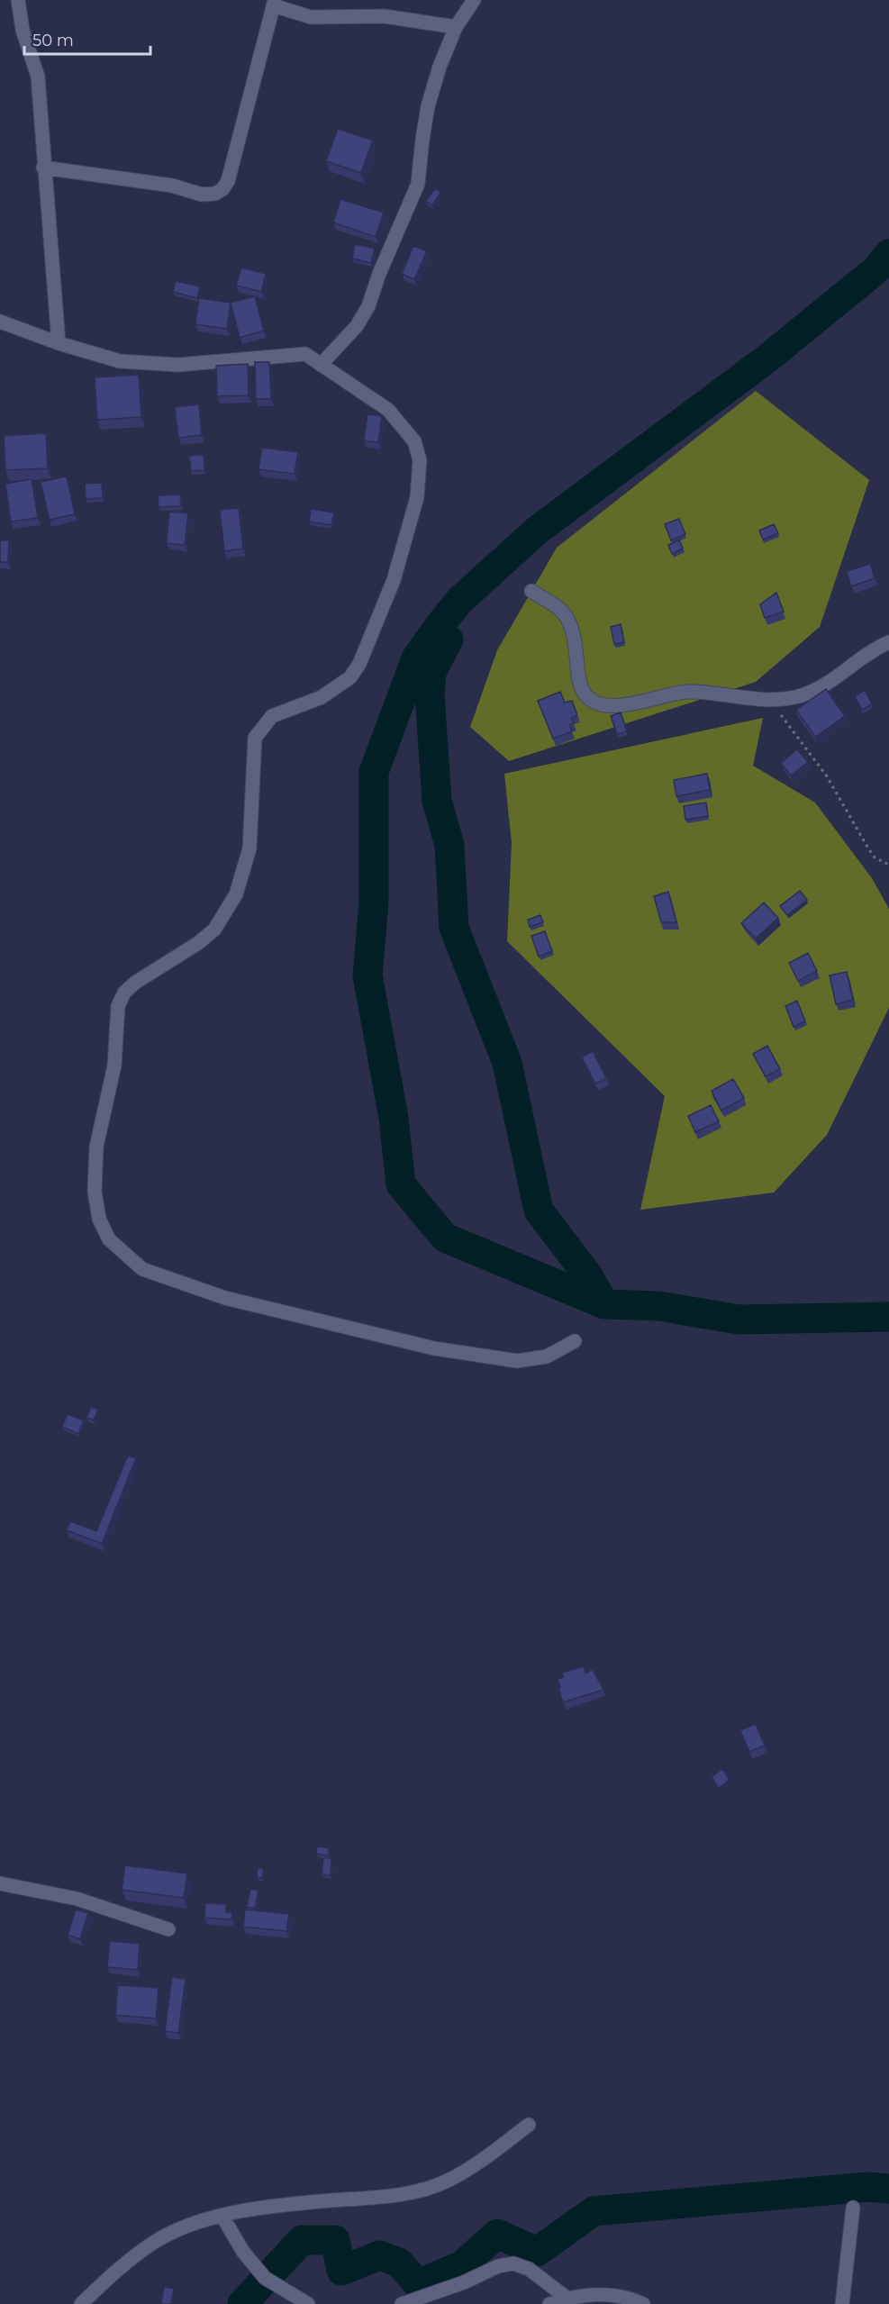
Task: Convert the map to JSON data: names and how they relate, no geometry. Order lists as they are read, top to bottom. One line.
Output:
{"scale_bar":"50 m"}
